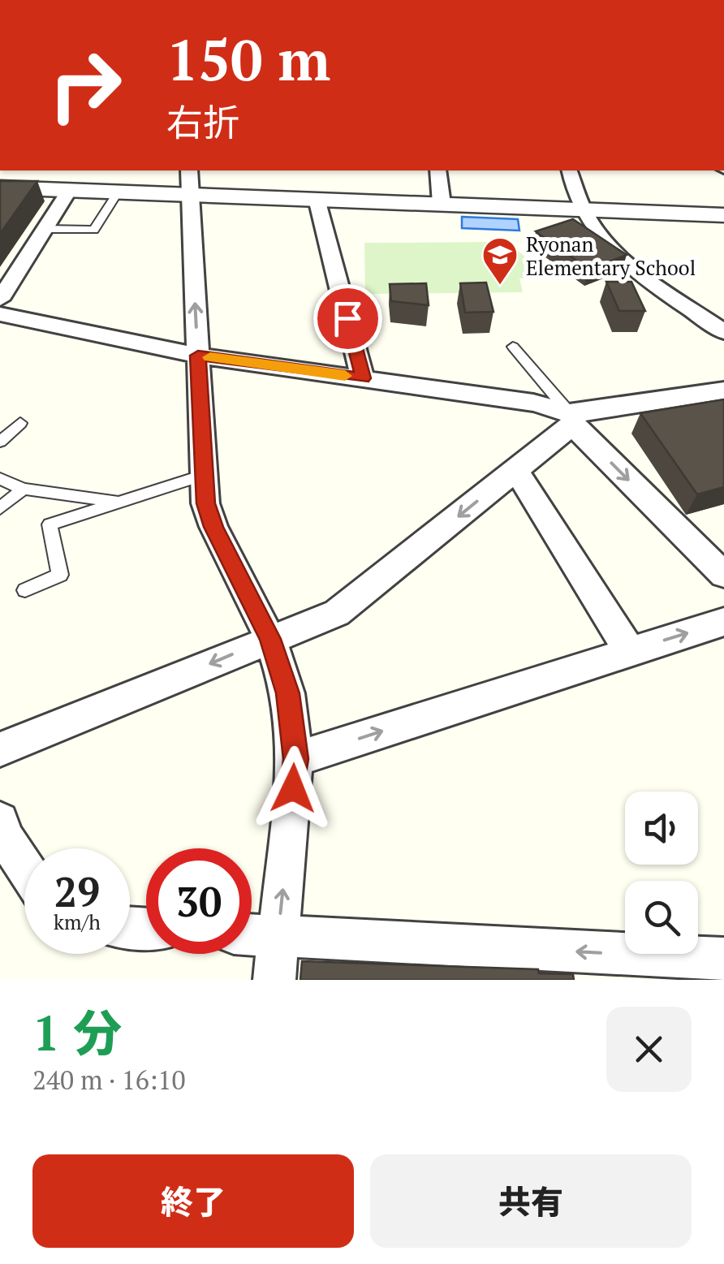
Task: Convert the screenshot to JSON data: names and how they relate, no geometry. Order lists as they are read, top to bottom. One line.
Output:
{"places":{"school or university":["Ryonan Elementary School"]},"page":{"turn":["150 m","右折"],"speed":"29 km/h","limit":"30","heading":["1 分","240 m · 16:10"],"buttons":["終了","共有"]}}
